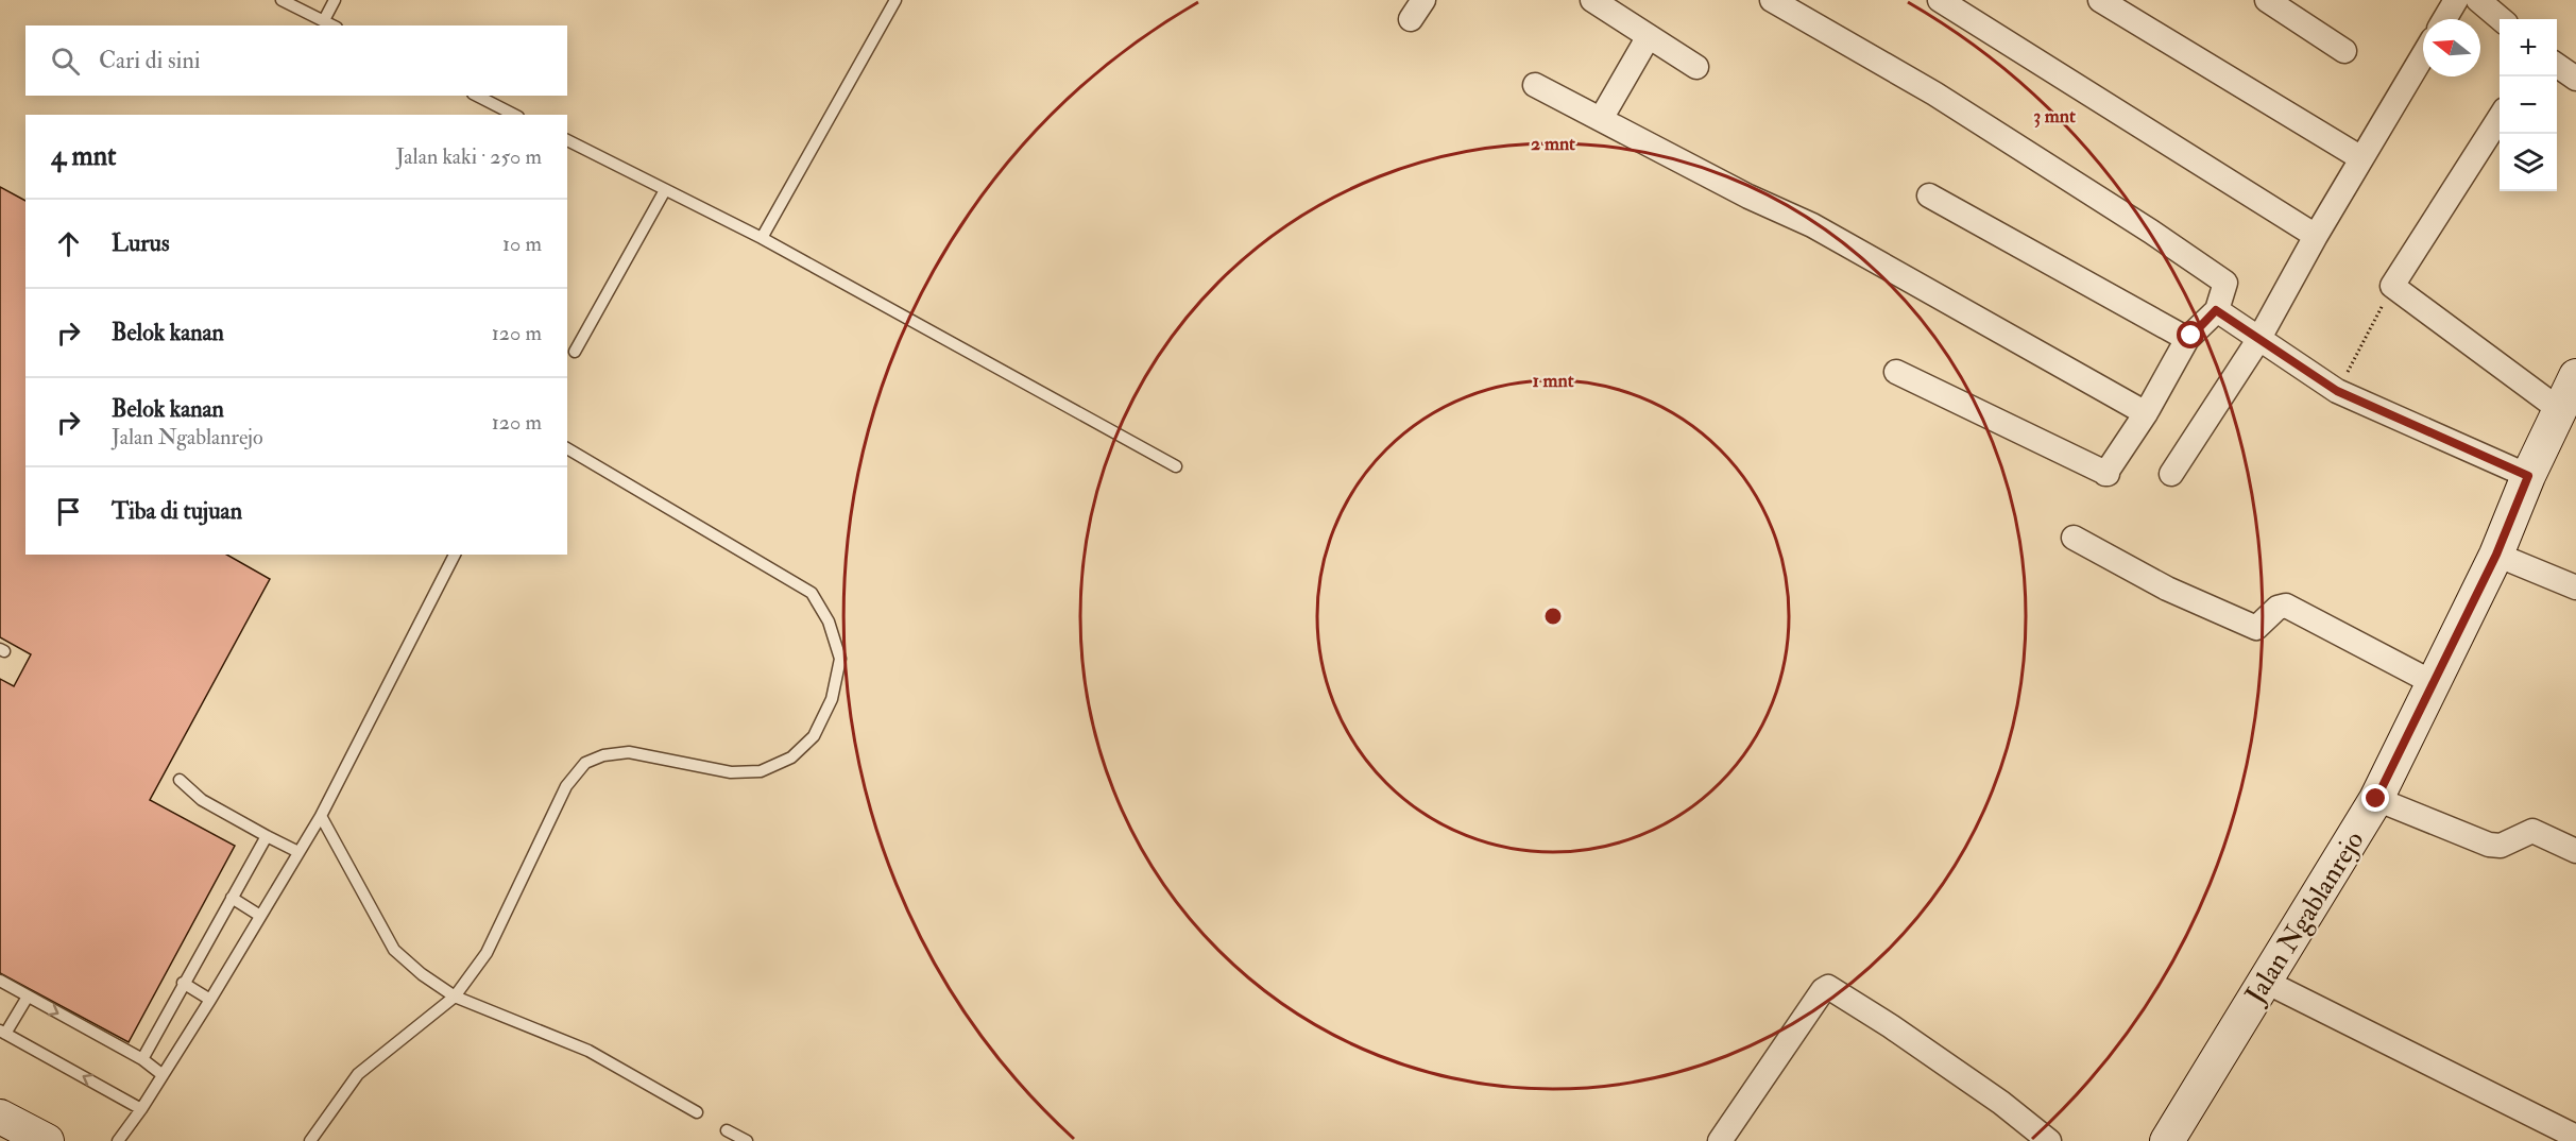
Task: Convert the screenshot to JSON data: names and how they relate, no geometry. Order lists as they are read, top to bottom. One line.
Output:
{"streets":{"street":["Jalan Ngablanrejo"]},"north":"left","page":{"map_buttons":["+","−"],"search":"Cari di sini","heading":["4 mnt","Jalan kaki · 250 m"],"list":[["Lurus","10 m"],["Belok kanan","120 m"],["Belok kanan","Jalan Ngablanrejo","120 m"],"Tiba di tujuan"]},"rings":["3 mnt","2 mnt","1 mnt"]}
